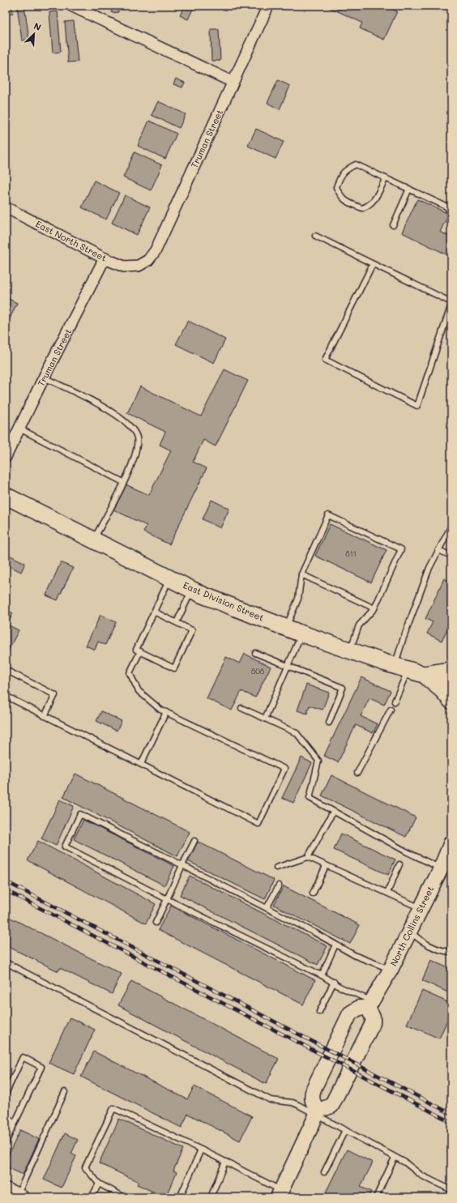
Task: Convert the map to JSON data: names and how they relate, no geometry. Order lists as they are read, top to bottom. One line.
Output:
{"streets":{"main road":["East Division Street","North Collins Street"],"street":["Truman Street","East North Street"]},"crossings":[["Truman Street","East North Street"]],"house_numbers":["811","808"],"north":"top right"}
